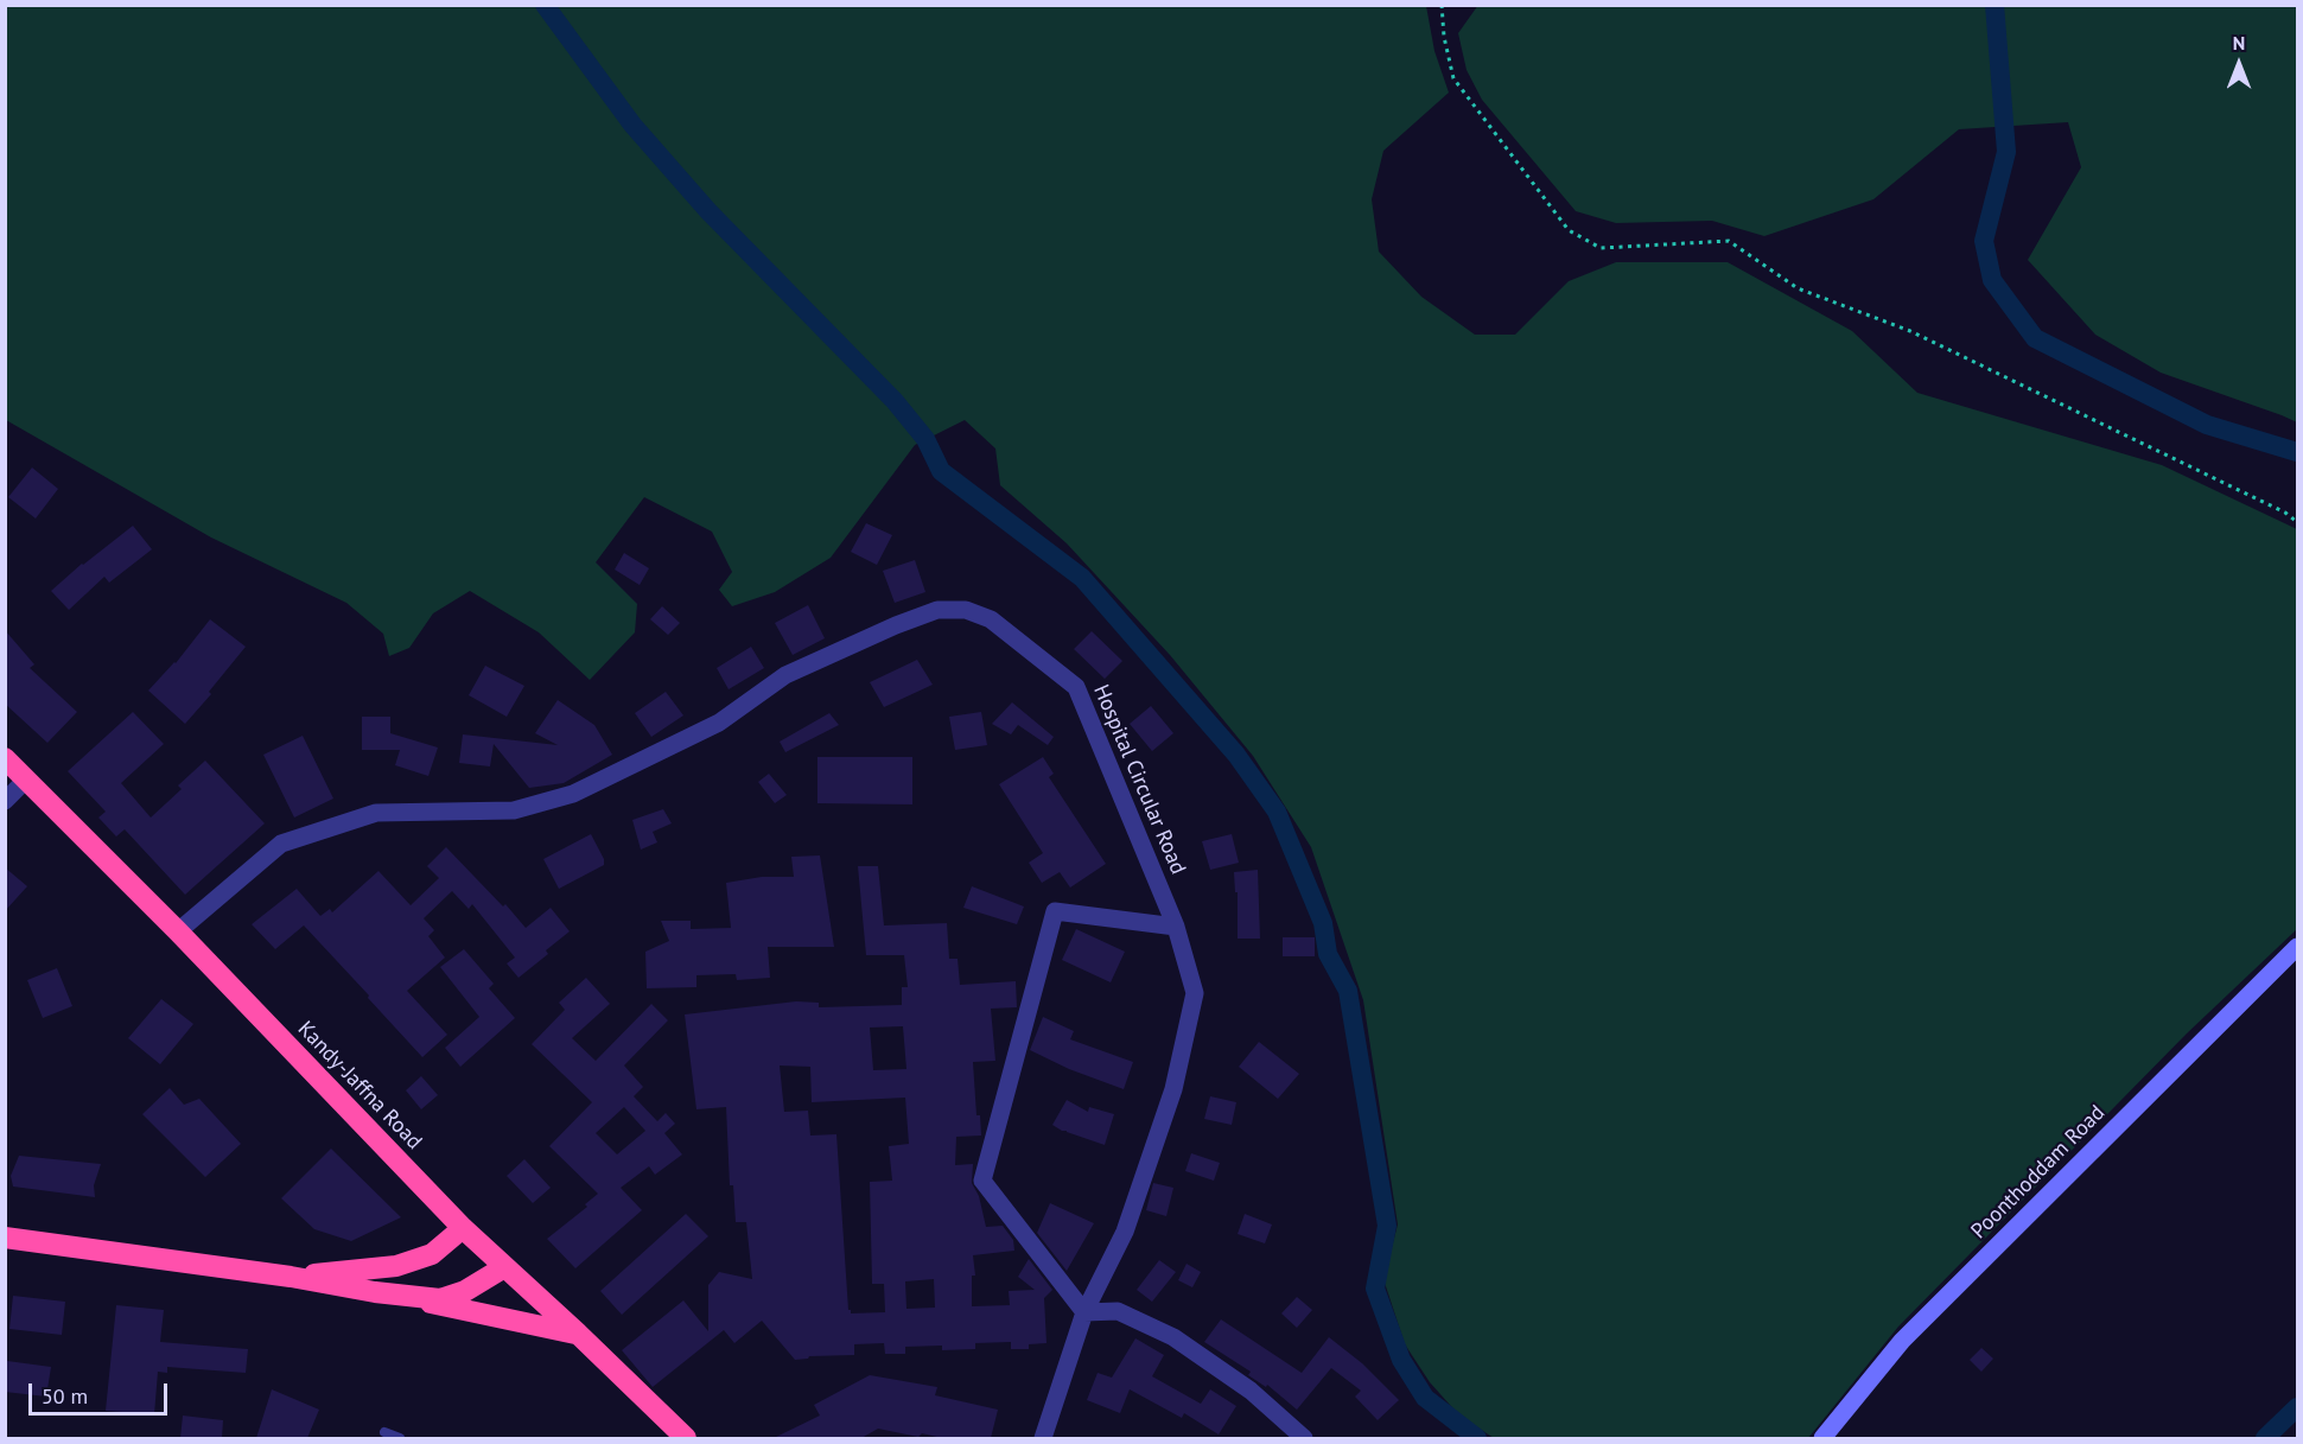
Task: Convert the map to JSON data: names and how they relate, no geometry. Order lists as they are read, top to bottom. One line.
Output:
{"streets":{"highway":["Kandy-Jaffna Road"],"street":["Hospital Circular Road","Poonthoddam Road"]},"crossings":[["Hospital Circular Road","Kandy-Jaffna Road"]],"scale_bar":"50 m","north":"top"}
